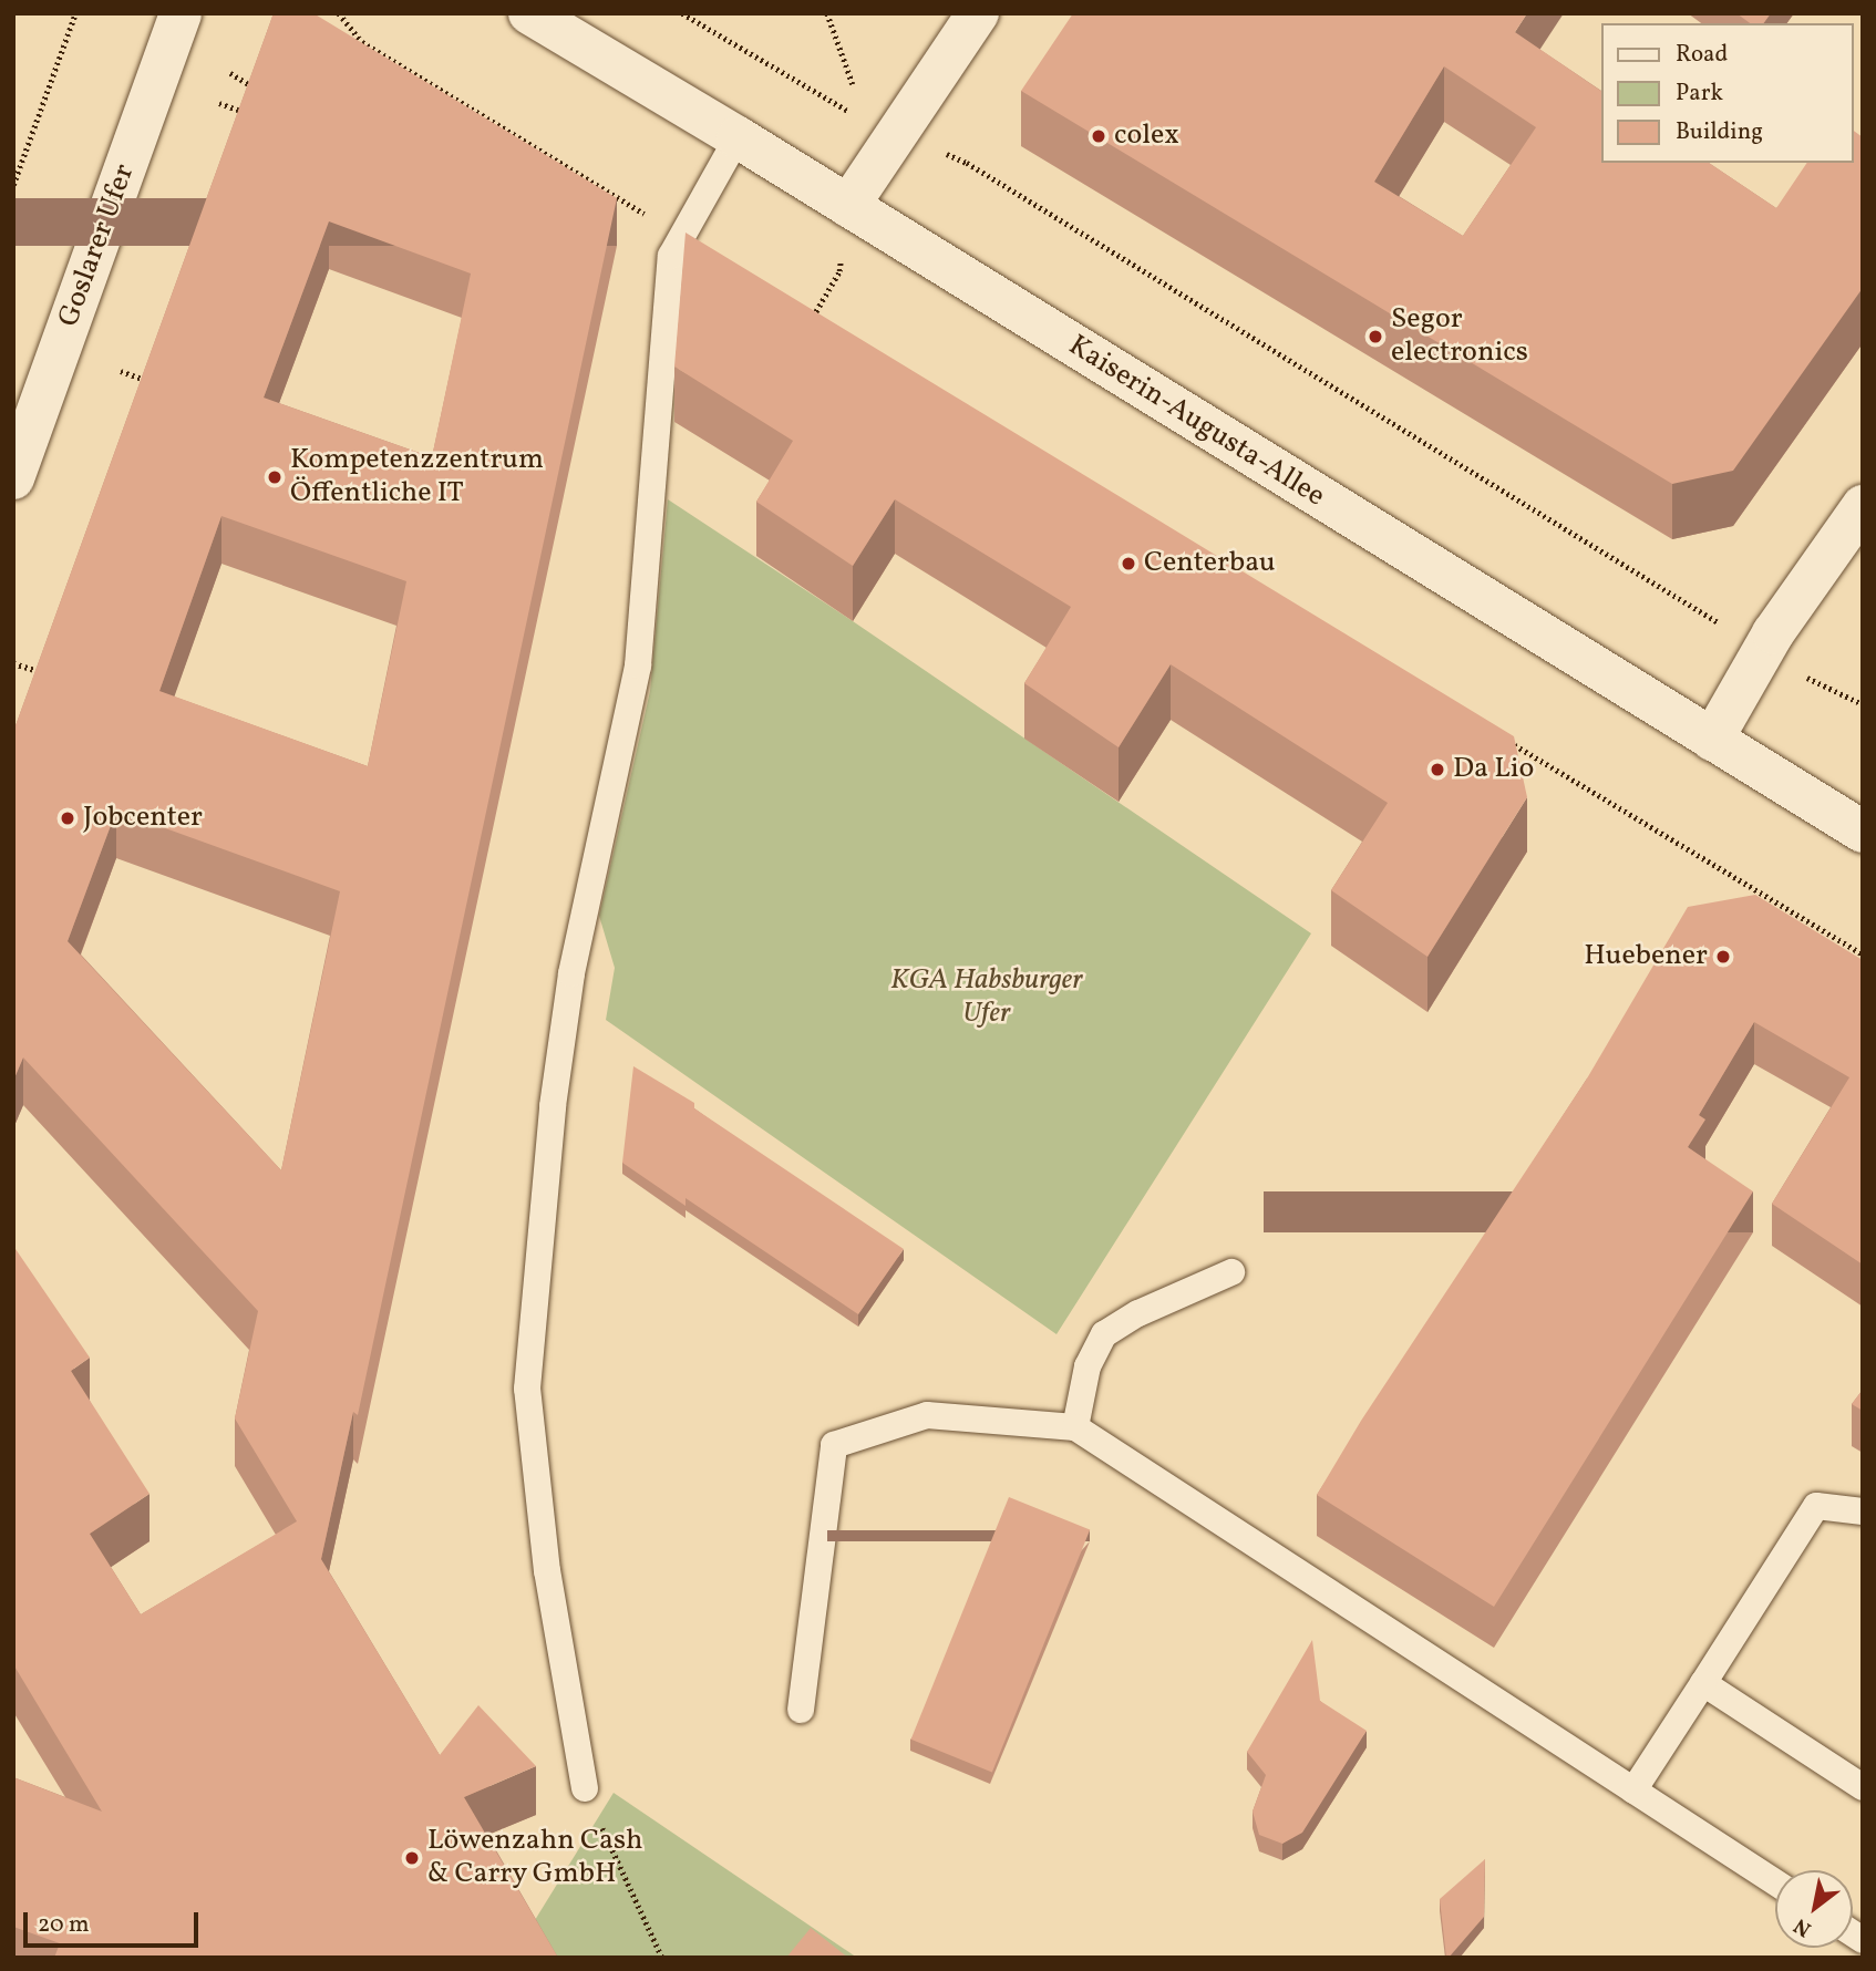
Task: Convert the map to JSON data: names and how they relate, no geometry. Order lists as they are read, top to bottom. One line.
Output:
{"streets":{"main road":["Goslarer Ufer","Kaiserin-Augusta-Allee"]},"parks":["KGA Habsburger Ufer"],"places":["colex","Segor electronics","Kompetenzzentrum Öffentliche IT","Centerbau","Da Lio","Jobcenter","Huebener","Löwenzahn Cash & Carry GmbH"],"legend":["Road","Park","Building"],"scale_bar":"20 m","north":"bottom left"}
